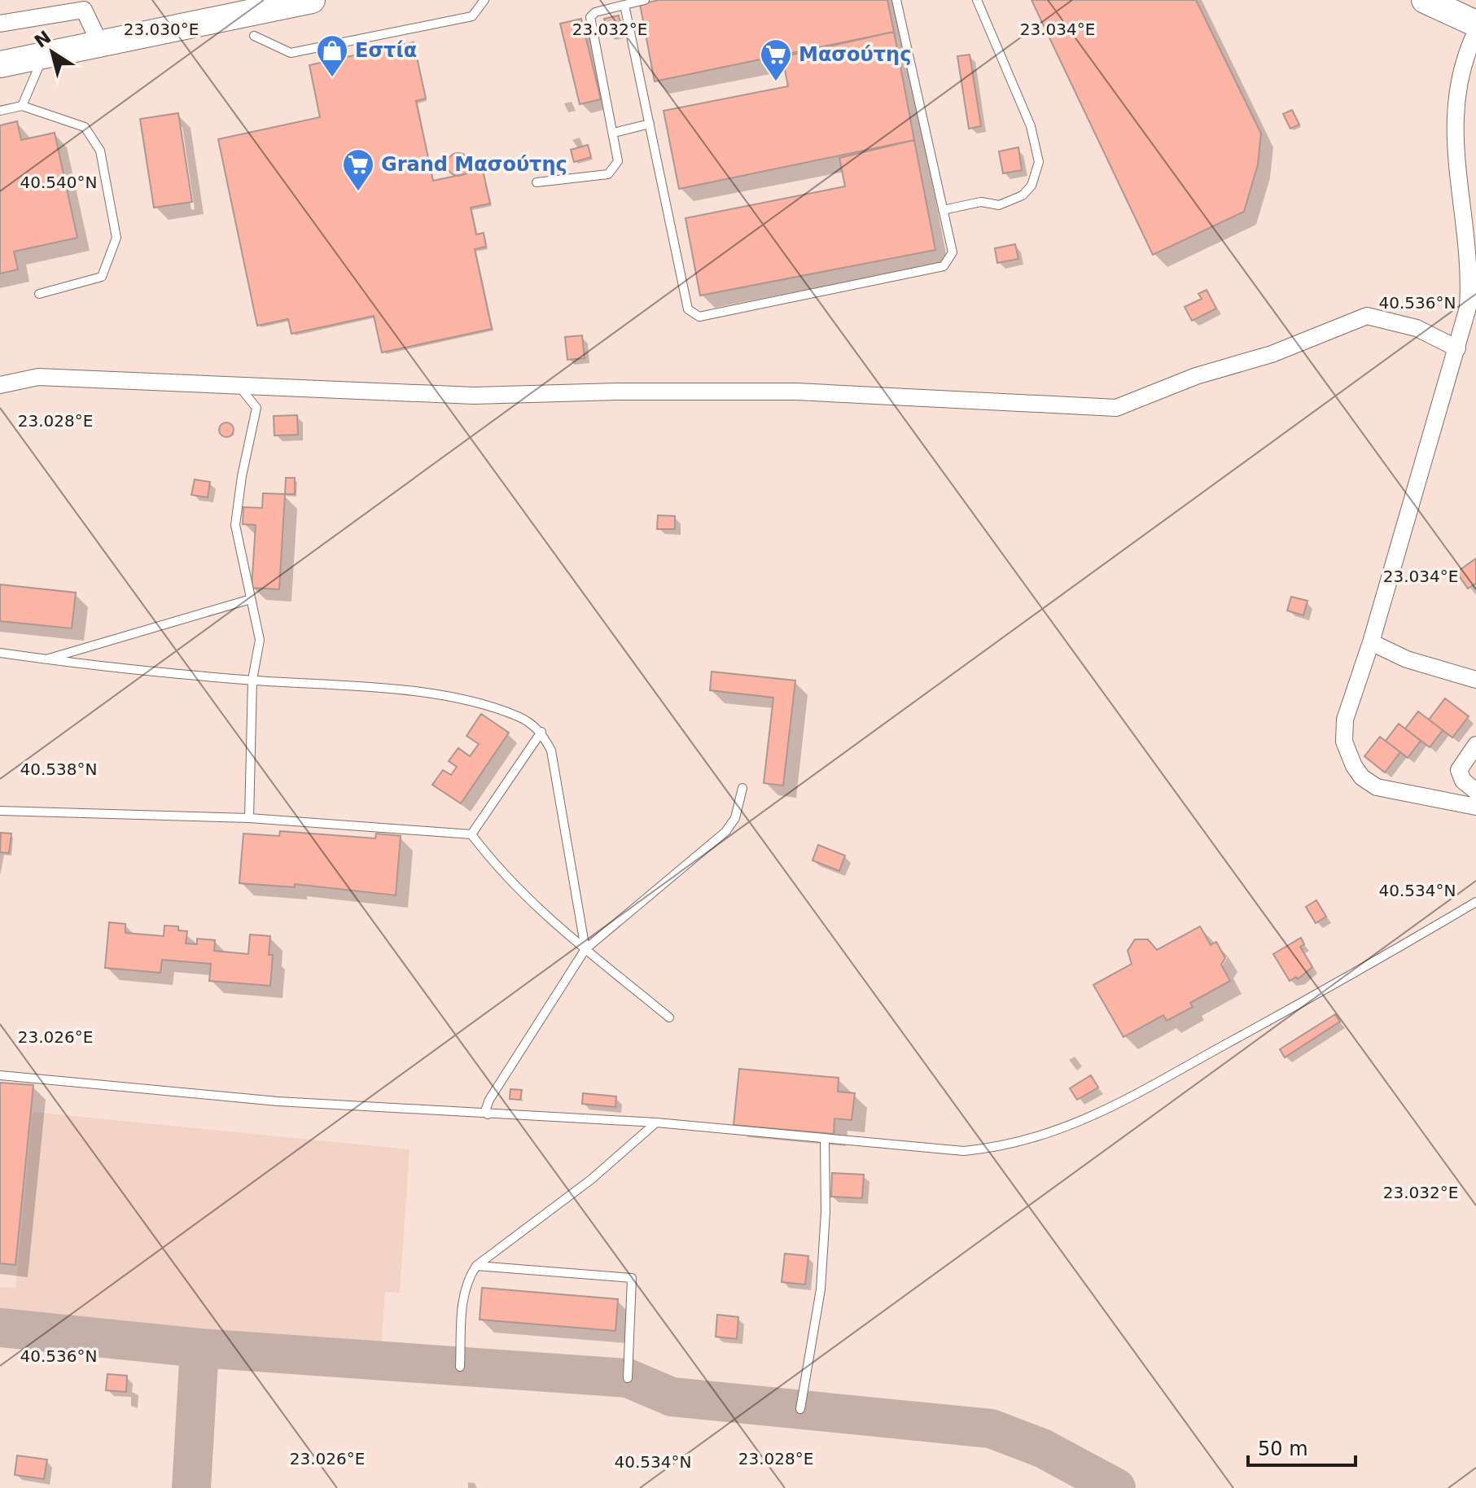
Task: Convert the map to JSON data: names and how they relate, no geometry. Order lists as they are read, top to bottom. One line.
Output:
{"places":{"shop":["Εστία"],"supermarket":["Μασούτης","Grand Μασούτης"]},"scale_bar":"50 m","north":"top left","coordinates":["23.030°E","23.032°E","23.034°E","40.540°N","40.536°N","23.028°E","40.538°N","40.534°N","23.026°E"]}
